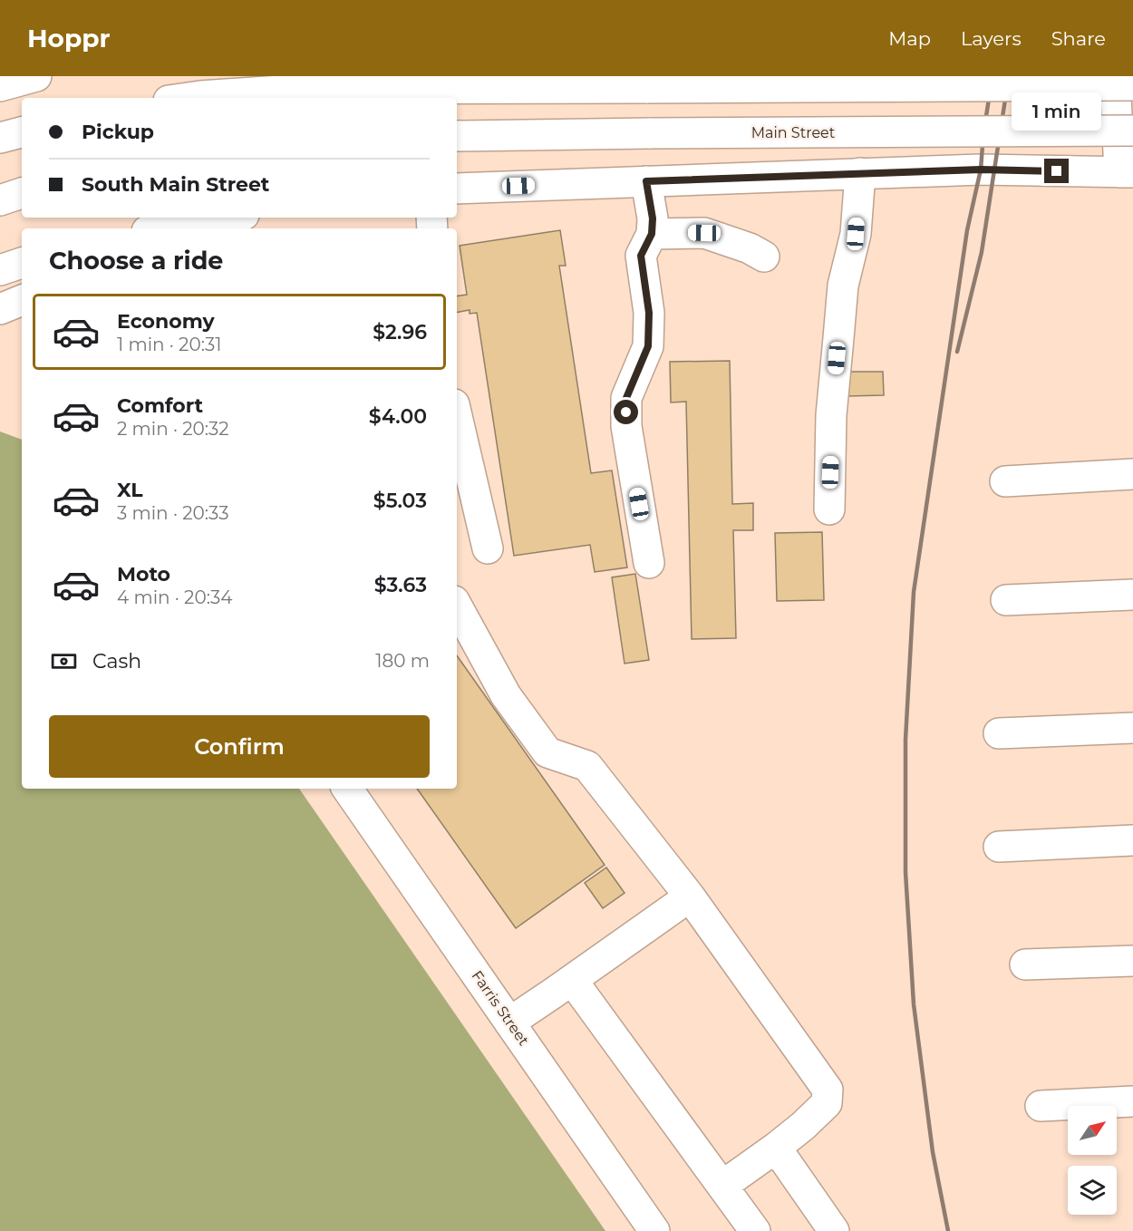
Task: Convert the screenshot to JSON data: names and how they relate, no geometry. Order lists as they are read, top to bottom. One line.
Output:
{"streets":{"main road":["Main Street","Farris Street"]},"north":"top right","page":{"header":"Hoppr","nav":["Map","Layers","Share"],"bubble":"1 min","banner":["Pickup","South Main Street"],"heading":"Choose a ride","list":[{"name":"Economy","note":"1 min · 20:31","value":"$2.96"},{"name":"Comfort","note":"2 min · 20:32","value":"$4.00"},{"name":"XL","note":"3 min · 20:33","value":"$5.03"},{"name":"Moto","note":"4 min · 20:34","value":"$3.63"}],"pay":["Cash","180 m"],"buttons":"Confirm"}}
